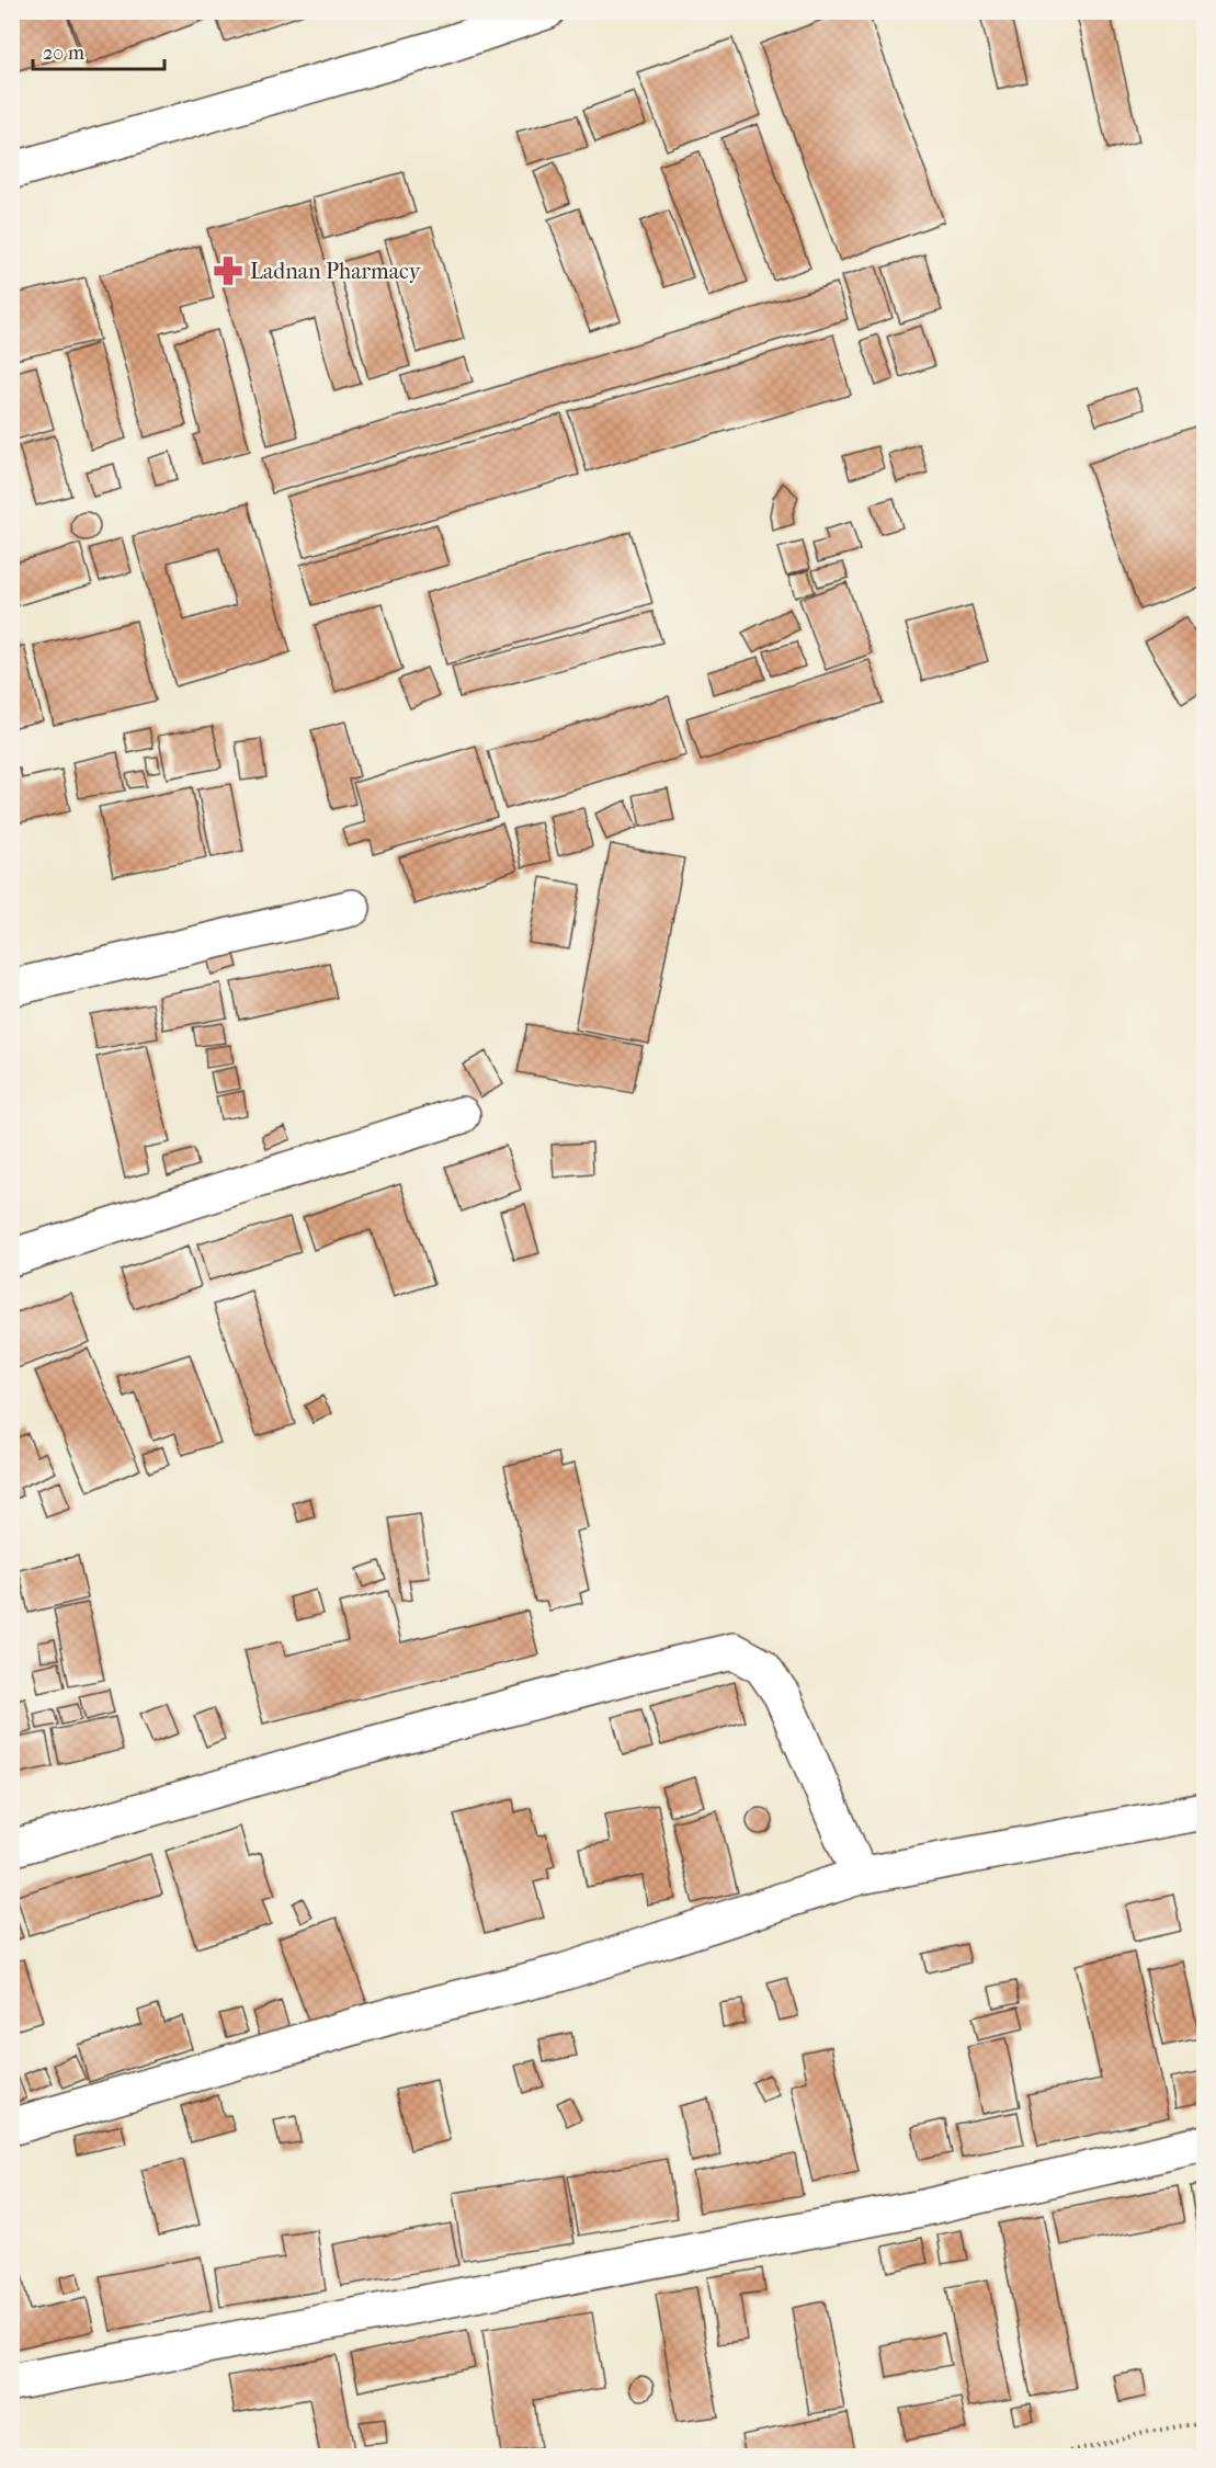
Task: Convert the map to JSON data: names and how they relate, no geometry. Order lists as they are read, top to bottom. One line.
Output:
{"places":{"pharmacy":["Ladnan Pharmacy"]},"scale_bar":"20 m"}
